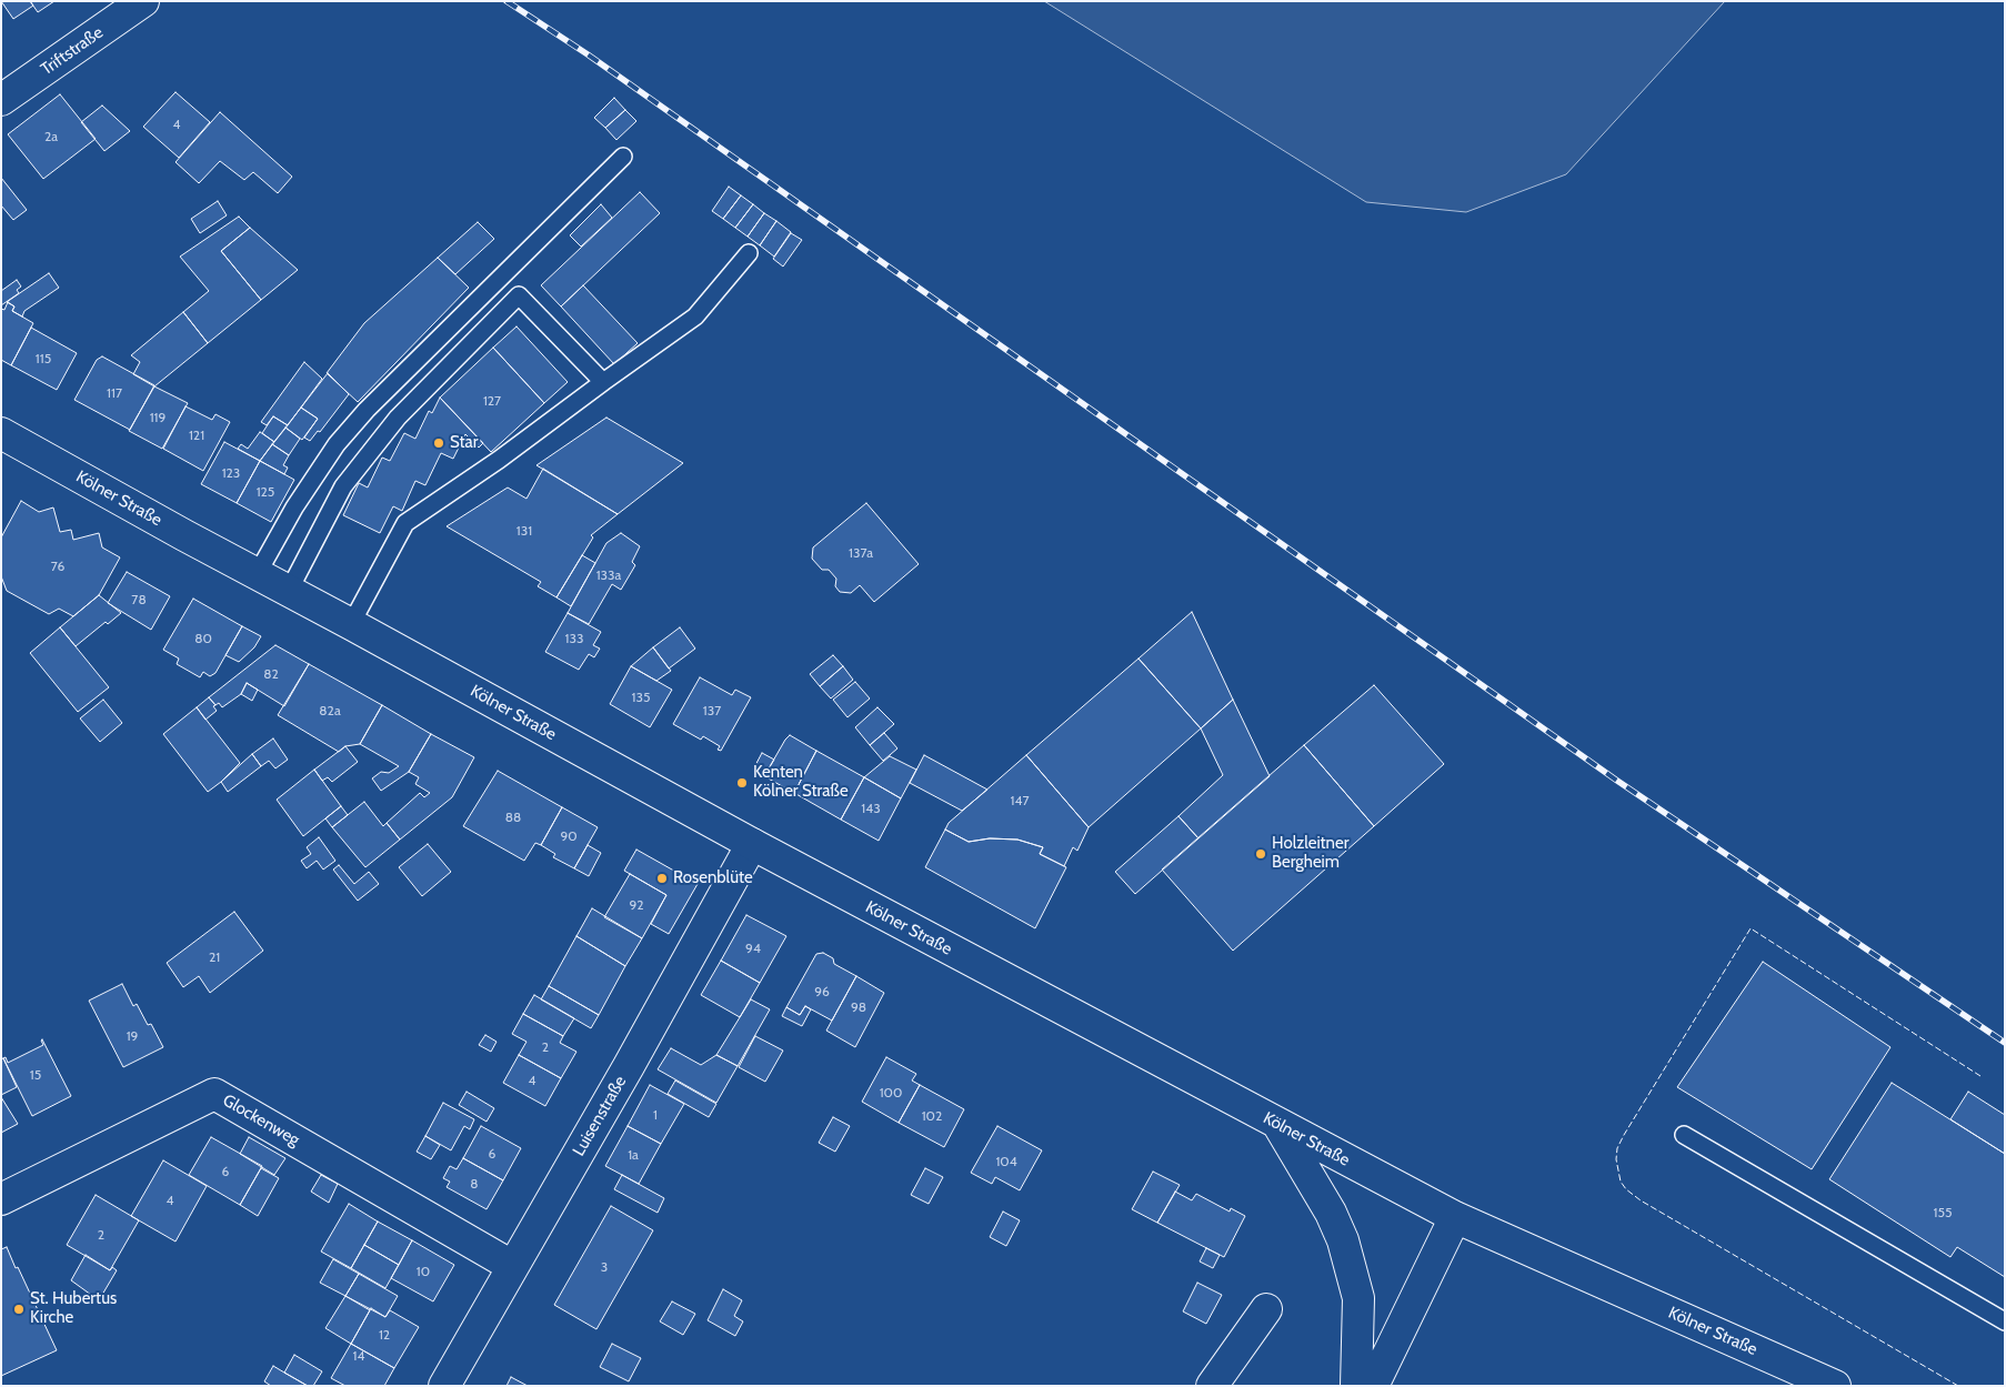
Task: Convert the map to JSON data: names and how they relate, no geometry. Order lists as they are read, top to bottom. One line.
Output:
{"streets":{"main road":["Triftstraße","Kölner Straße","Luisenstraße","Glockenweg"]},"crossings":[["Kölner Straße","Luisenstraße"],["Luisenstraße","Glockenweg"]],"places":["Star","Kenten Kölner Straße","Holzleitner Bergheim","Rosenblüte","St. Hubertus Kirche"],"house_numbers":["4","2a","115","117","127","119","121","123","125","131","137a","76","133a","78","80","133","82","135","82a","137","147","143","88","90","92","94","21","96","98","19","2","15","4","100","1","102","6","1a","104","6","8","4","155","2","3","10","12","14"]}
